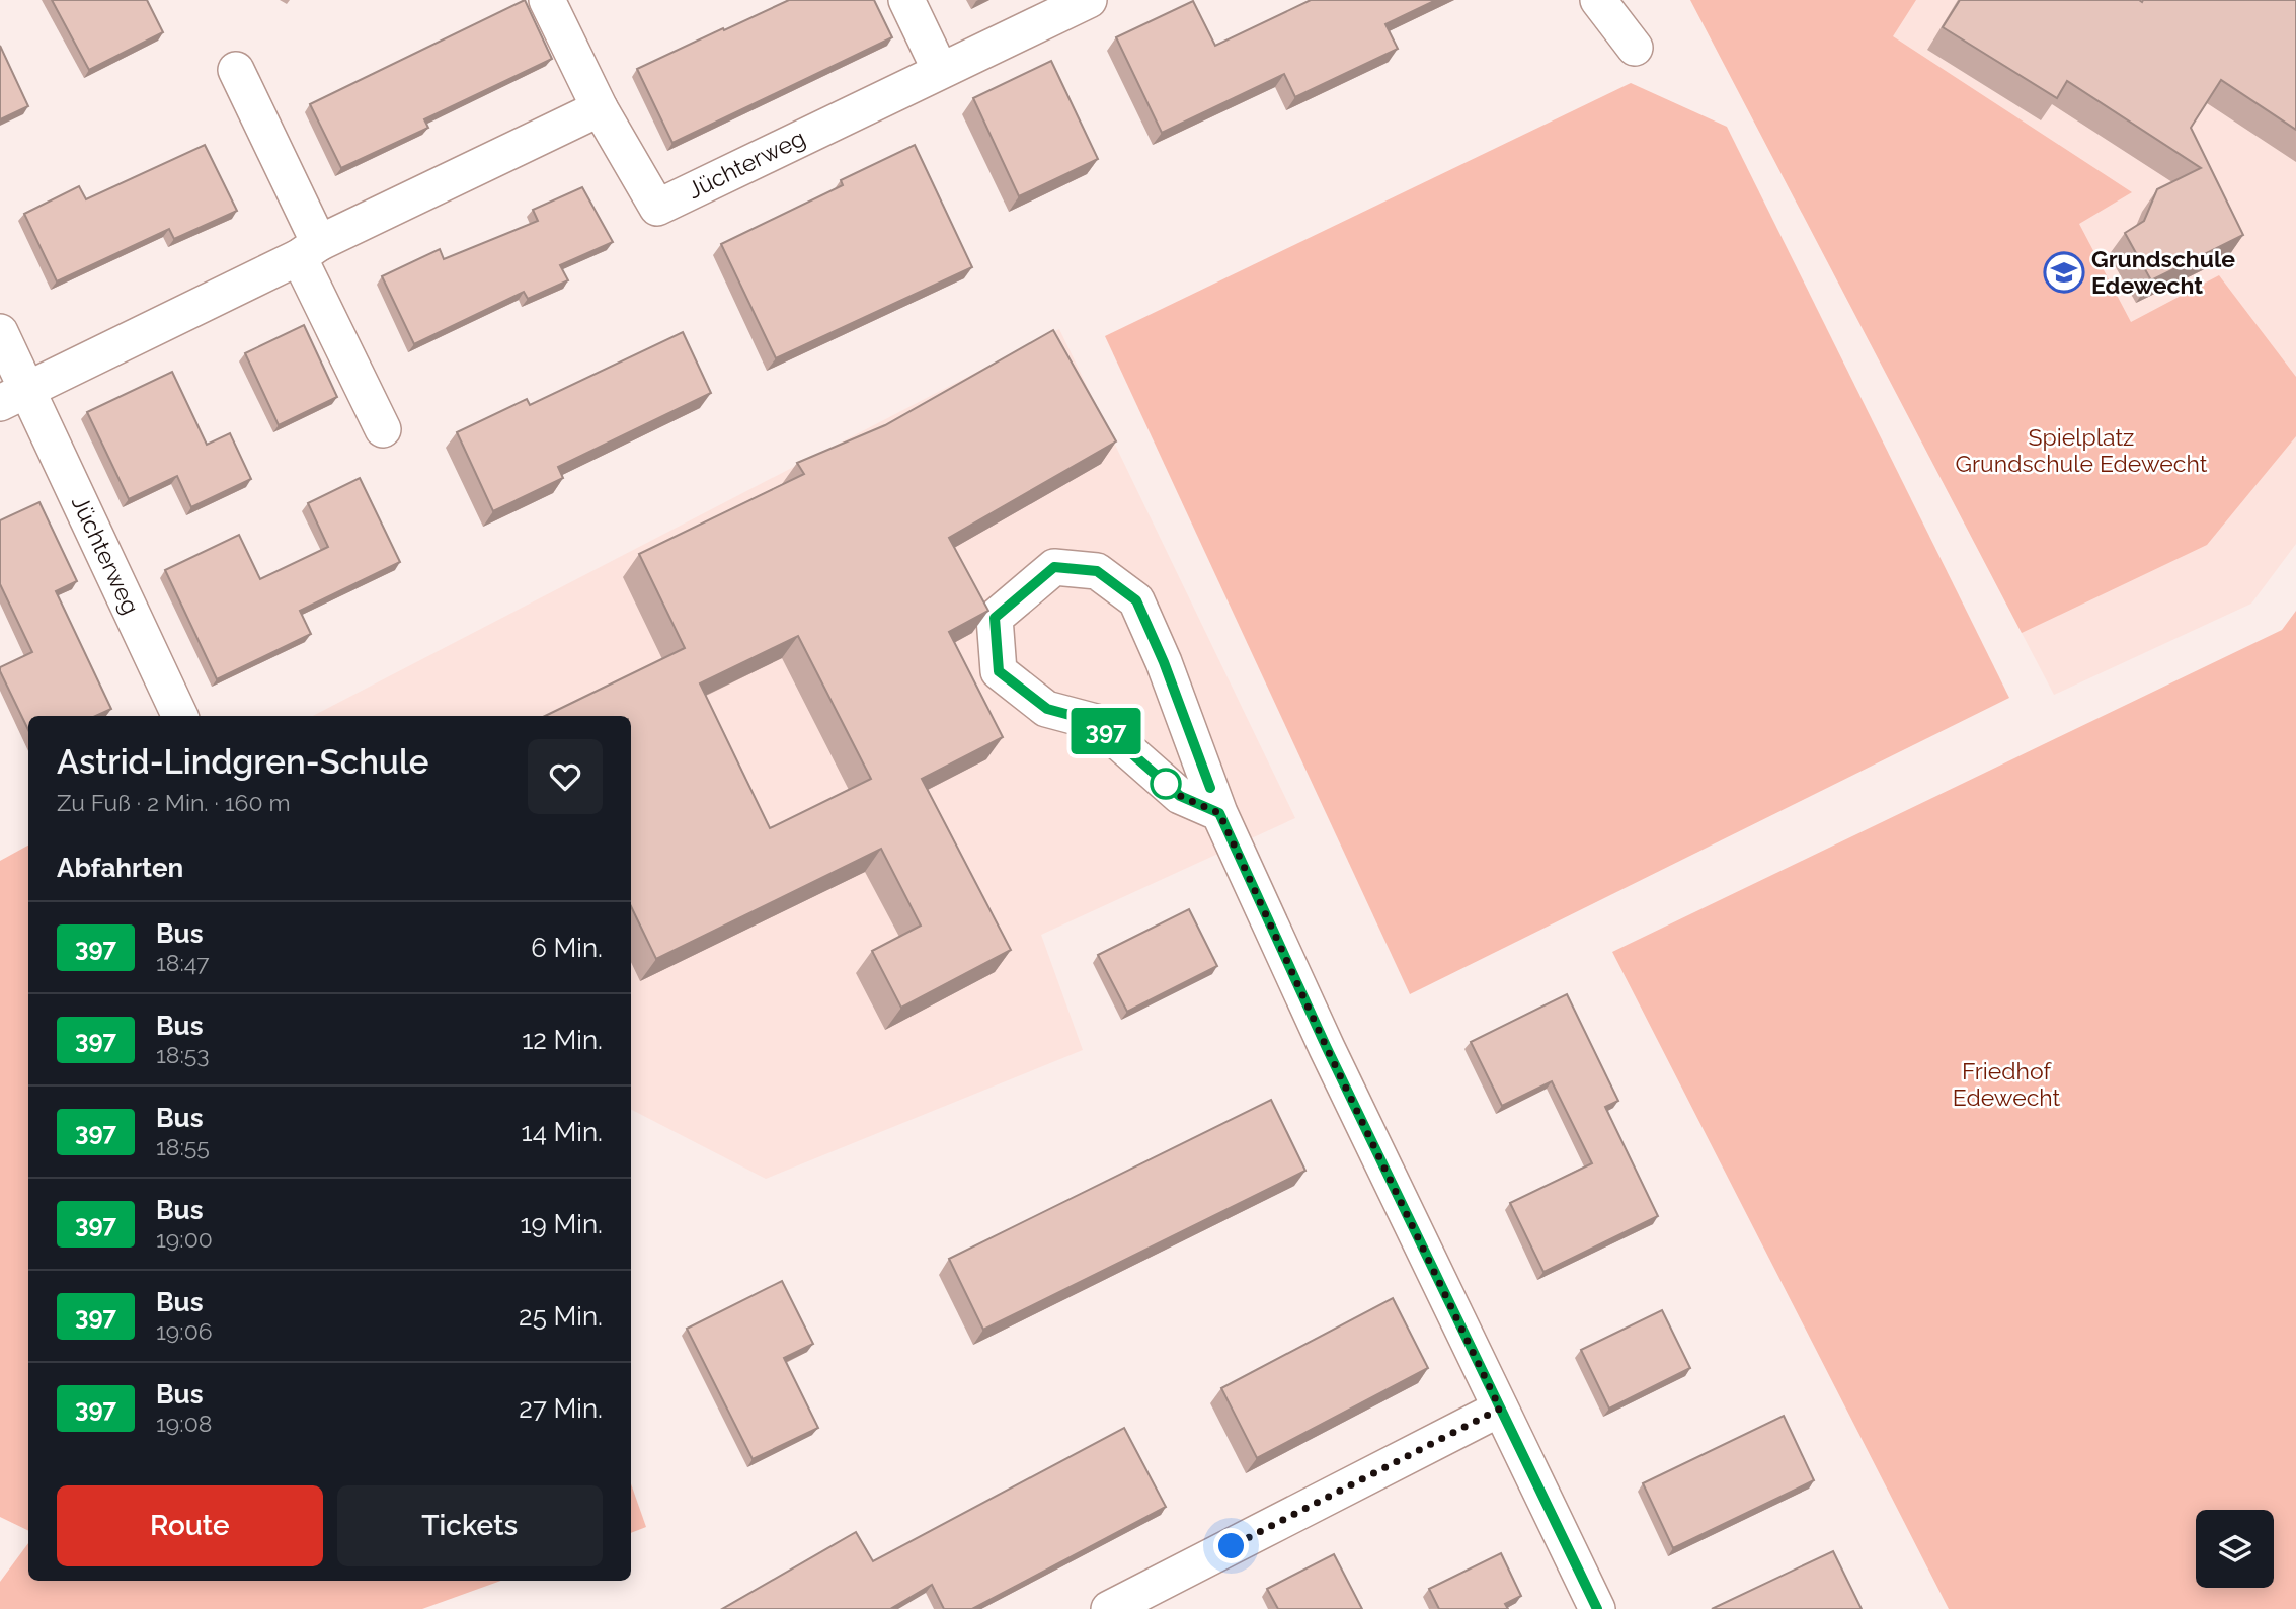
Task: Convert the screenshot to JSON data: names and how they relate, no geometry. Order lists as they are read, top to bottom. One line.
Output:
{"streets":{"street":["Jüchterweg"]},"parks":["Spielplatz Grundschule Edewecht","Friedhof Edewecht"],"places":{"school or university":["Grundschule Edewecht"]},"lines":["bus line 397"],"page":{"on_map":"397","heading":[["Astrid-Lindgren-Schule","Zu Fuß · 2 Min. · 160 m"],"Abfahrten"],"list":[{"mark":"397","name":"Bus","note":"18:47","value":"6 Min."},{"mark":"397","name":"Bus","note":"18:53","value":"12 Min."},{"mark":"397","name":"Bus","note":"18:55","value":"14 Min."},{"mark":"397","name":"Bus","note":"19:00","value":"19 Min."},{"mark":"397","name":"Bus","note":"19:06","value":"25 Min."},{"mark":"397","name":"Bus","note":"19:08","value":"27 Min."}],"buttons":["Route","Tickets"]}}
